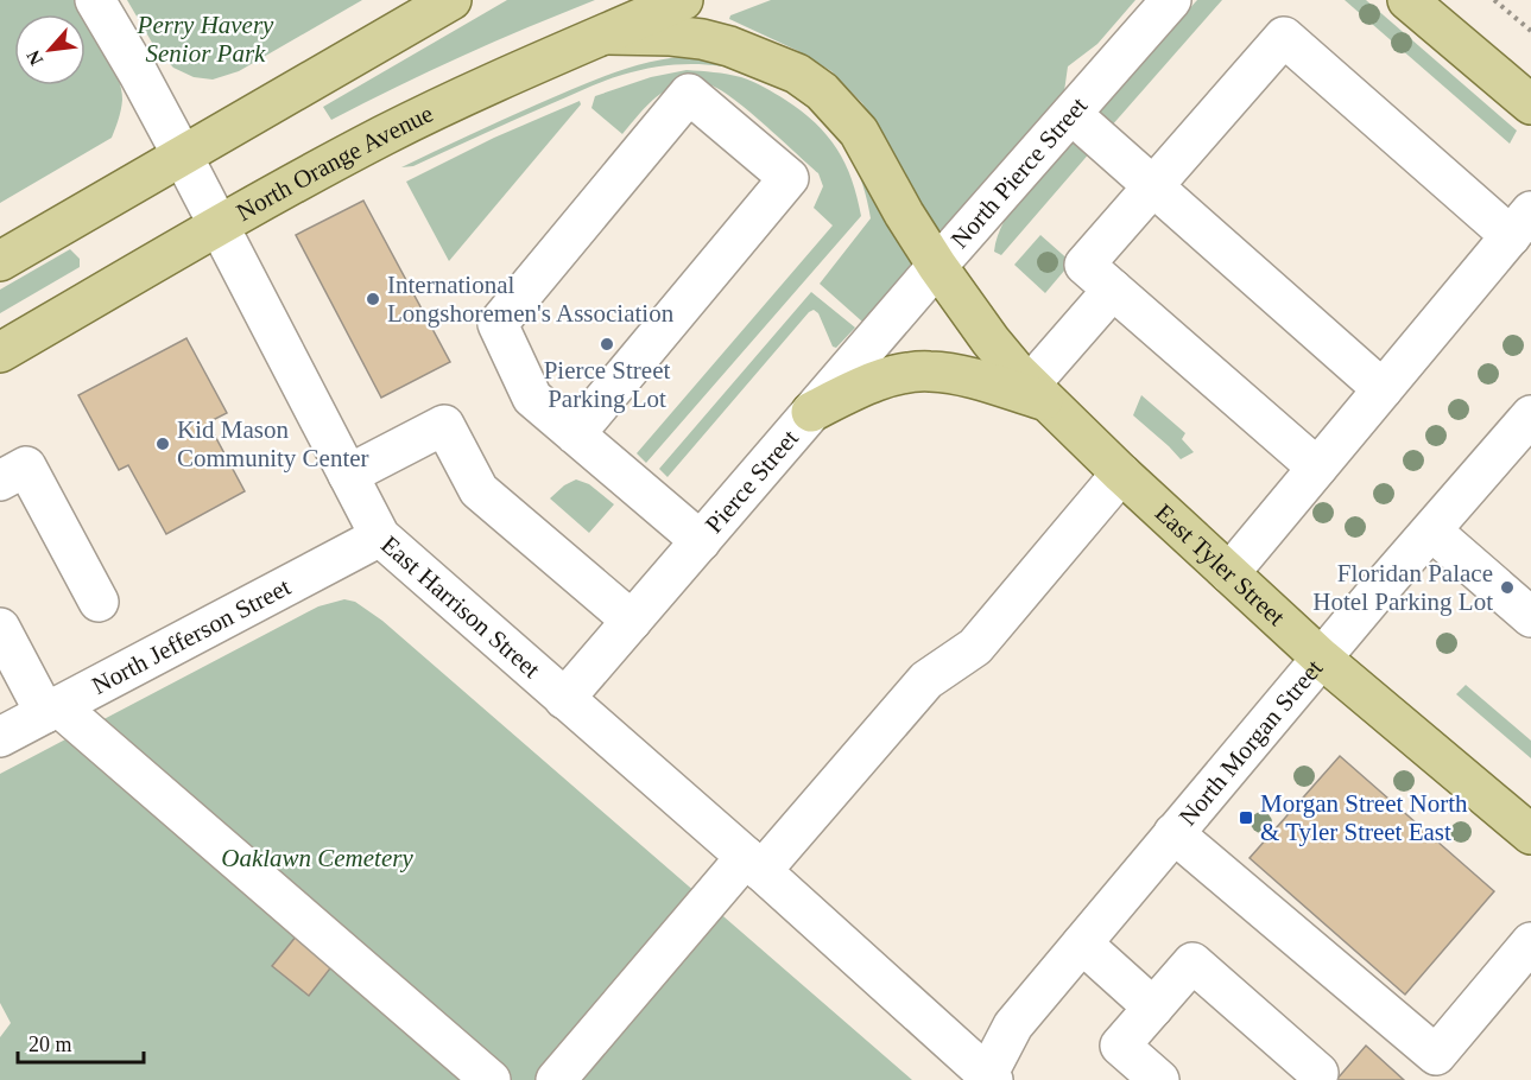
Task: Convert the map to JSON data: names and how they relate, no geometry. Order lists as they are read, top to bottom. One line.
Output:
{"streets":{"main road":["North Orange Avenue","East Tyler Street"],"street":["North Pierce Street","Pierce Street","East Harrison Street","North Jefferson Street","North Morgan Street"]},"crossings":[["North Orange Avenue","East Tyler Street"],["North Orange Avenue","East Harrison Street"],["North Pierce Street","Pierce Street"],["North Pierce Street","East Tyler Street"],["Pierce Street","East Tyler Street"],["Pierce Street","East Harrison Street"],["East Tyler Street","North Morgan Street"],["East Harrison Street","North Jefferson Street"],["East Harrison Street","North Morgan Street"]],"parks":["Perry Havery Senior Park","Oaklawn Cemetery"],"places":{"other":["International Longshoremen's Association","Pierce Street Parking Lot","Kid Mason Community Center","Floridan Palace Hotel Parking Lot"],"transit":["Morgan Street North & Tyler Street East"]},"scale_bar":"20 m","north":"bottom left"}
